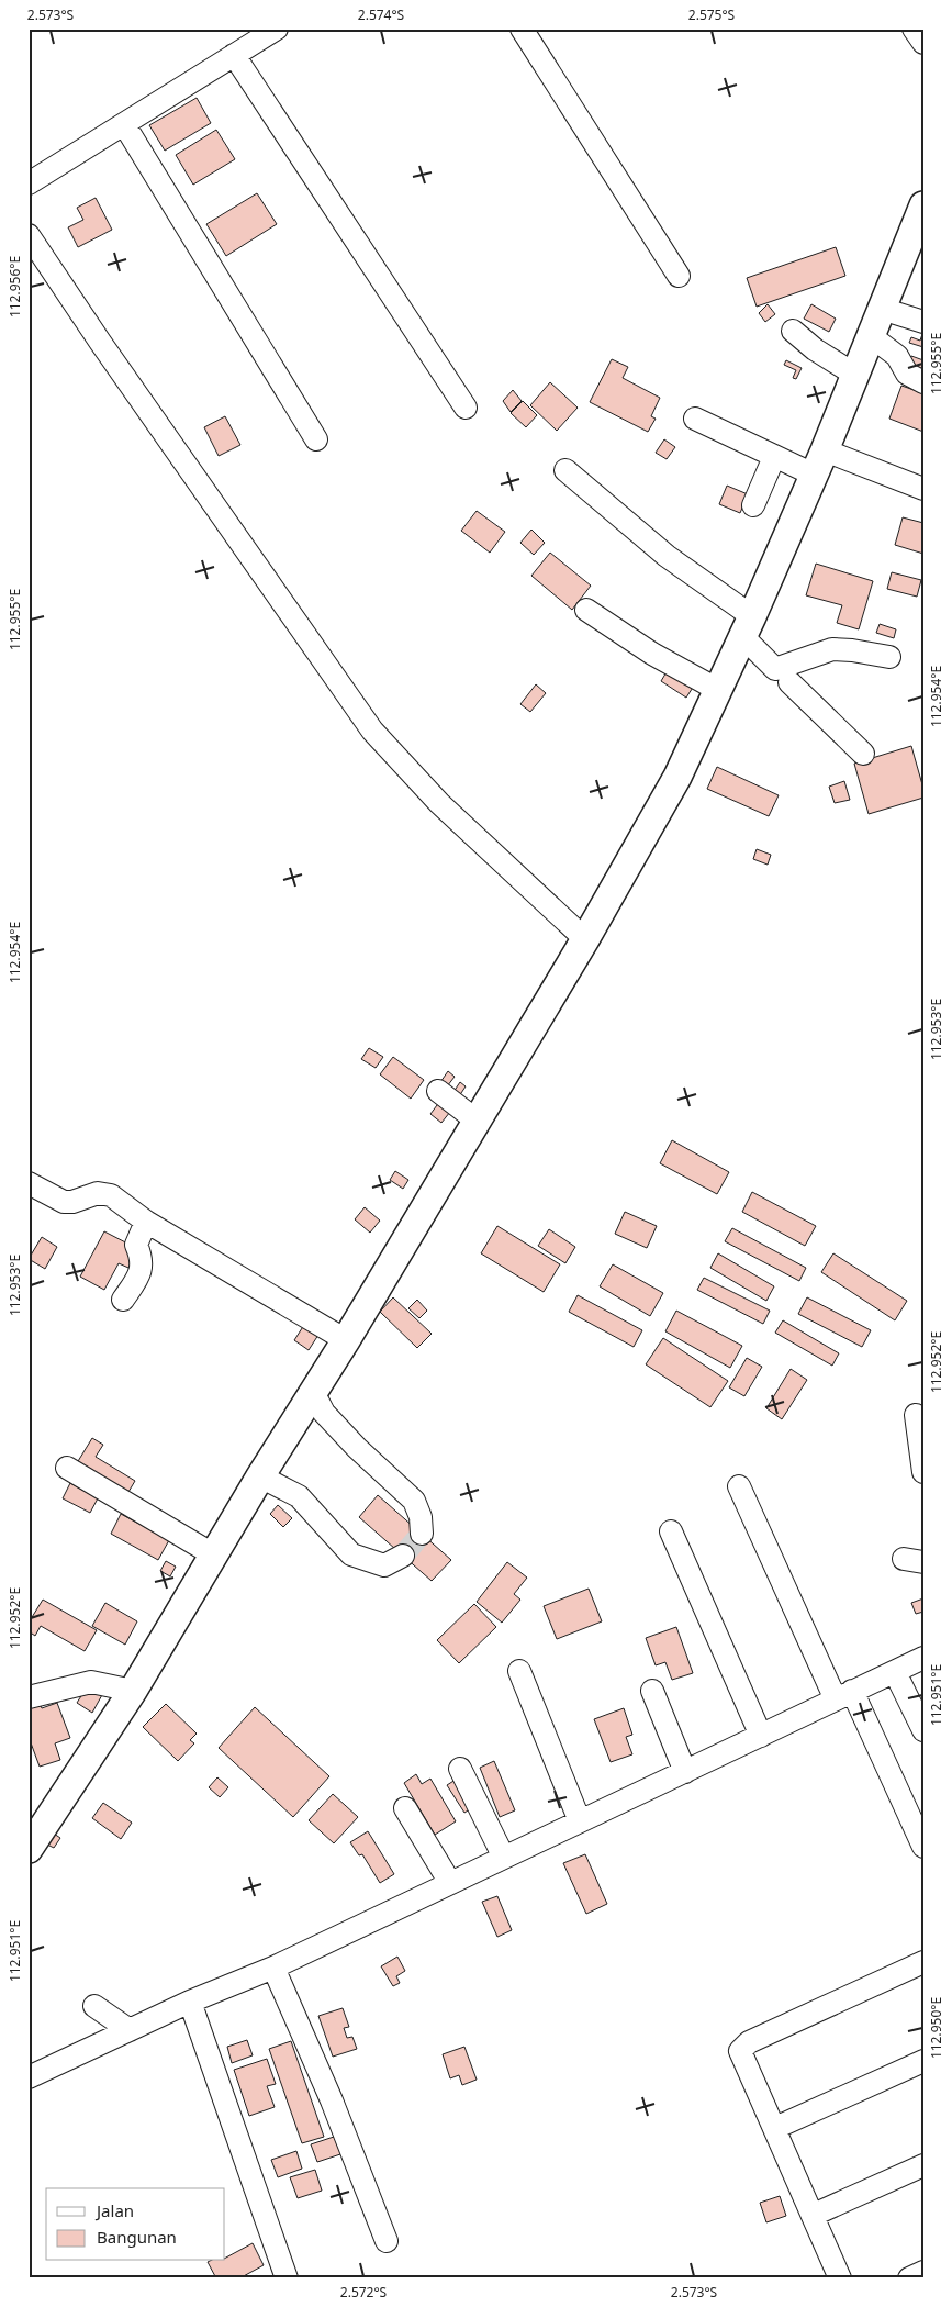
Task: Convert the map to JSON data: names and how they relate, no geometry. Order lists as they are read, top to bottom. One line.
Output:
{"legend":["Jalan","Bangunan"],"coordinates":["2.573°S","2.574°S","2.575°S","112.956°E","112.955°E","112.954°E","112.953°E","112.952°E","112.951°E","112.950°E","2.572°S"]}
